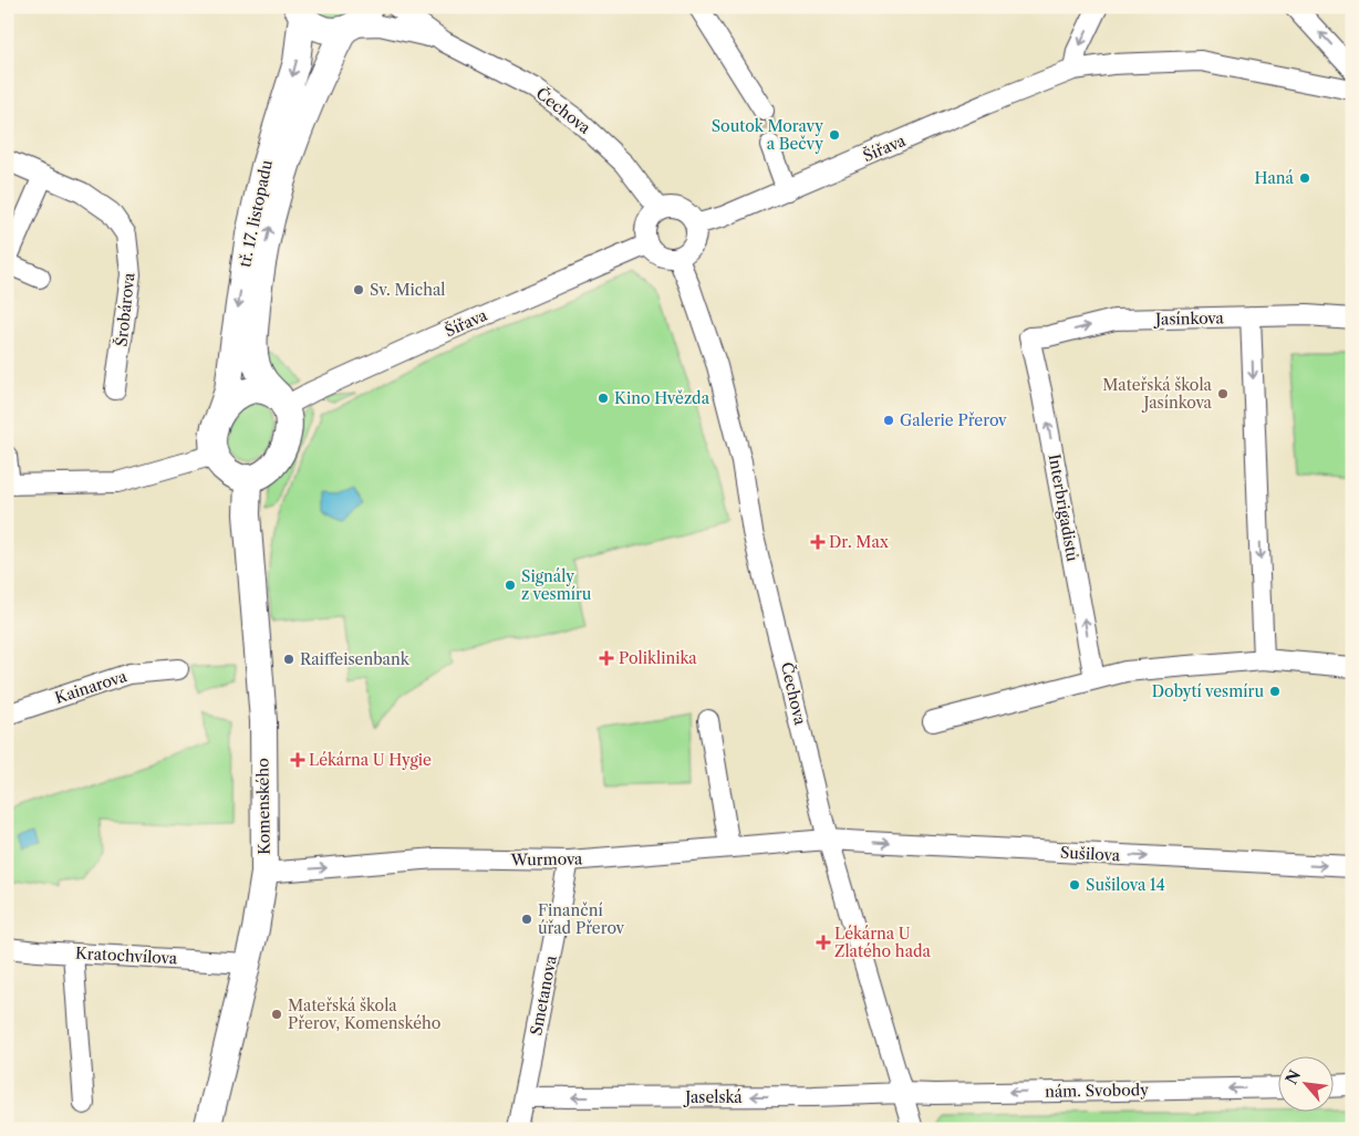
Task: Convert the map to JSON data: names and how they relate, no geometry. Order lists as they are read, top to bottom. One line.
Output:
{"streets":{"main road":["tř. 17. listopadu","Komenského"],"street":["Čechova","Šířava","Šrobárova","Jasínkova","Interbrigadistů","Kainarova","Sušilova","Wurmova","Kratochvílova","Smetanova","nám. Svobody","Jaselská"]},"crossings":[["Čechova","Šířava"],["Čechova","tř. 17. listopadu"],["Čechova","Sušilova"],["Čechova","Wurmova"],["Čechova","nám. Svobody"],["Čechova","Jaselská"],["Šířava","tř. 17. listopadu"],["Šířava","Komenského"],["tř. 17. listopadu","Komenského"],["Jasínkova","Interbrigadistů"],["Komenského","Wurmova"],["Komenského","Kratochvílova"],["Sušilova","Wurmova"],["Wurmova","Smetanova"],["Smetanova","Jaselská"],["nám. Svobody","Jaselská"]],"one_way":["Jasínkova","Interbrigadistů","Wurmova","nám. Svobody","Jaselská"],"places":{"other":["Soutok Moravy a Bečvy","Haná","Sv. Michal","Mateřská škola Jasínkova","Kino Hvězda","Galerie Přerov","Signály z vesmíru","Raiffeisenbank","Dobytí vesmíru","Sušilova 14","Finanční úřad Přerov","Mateřská škola Přerov, Komenského"],"health":["Dr. Max","Poliklinika","Lékárna U Hygie","Lékárna U Zlatého hada"]},"north":"top left"}
